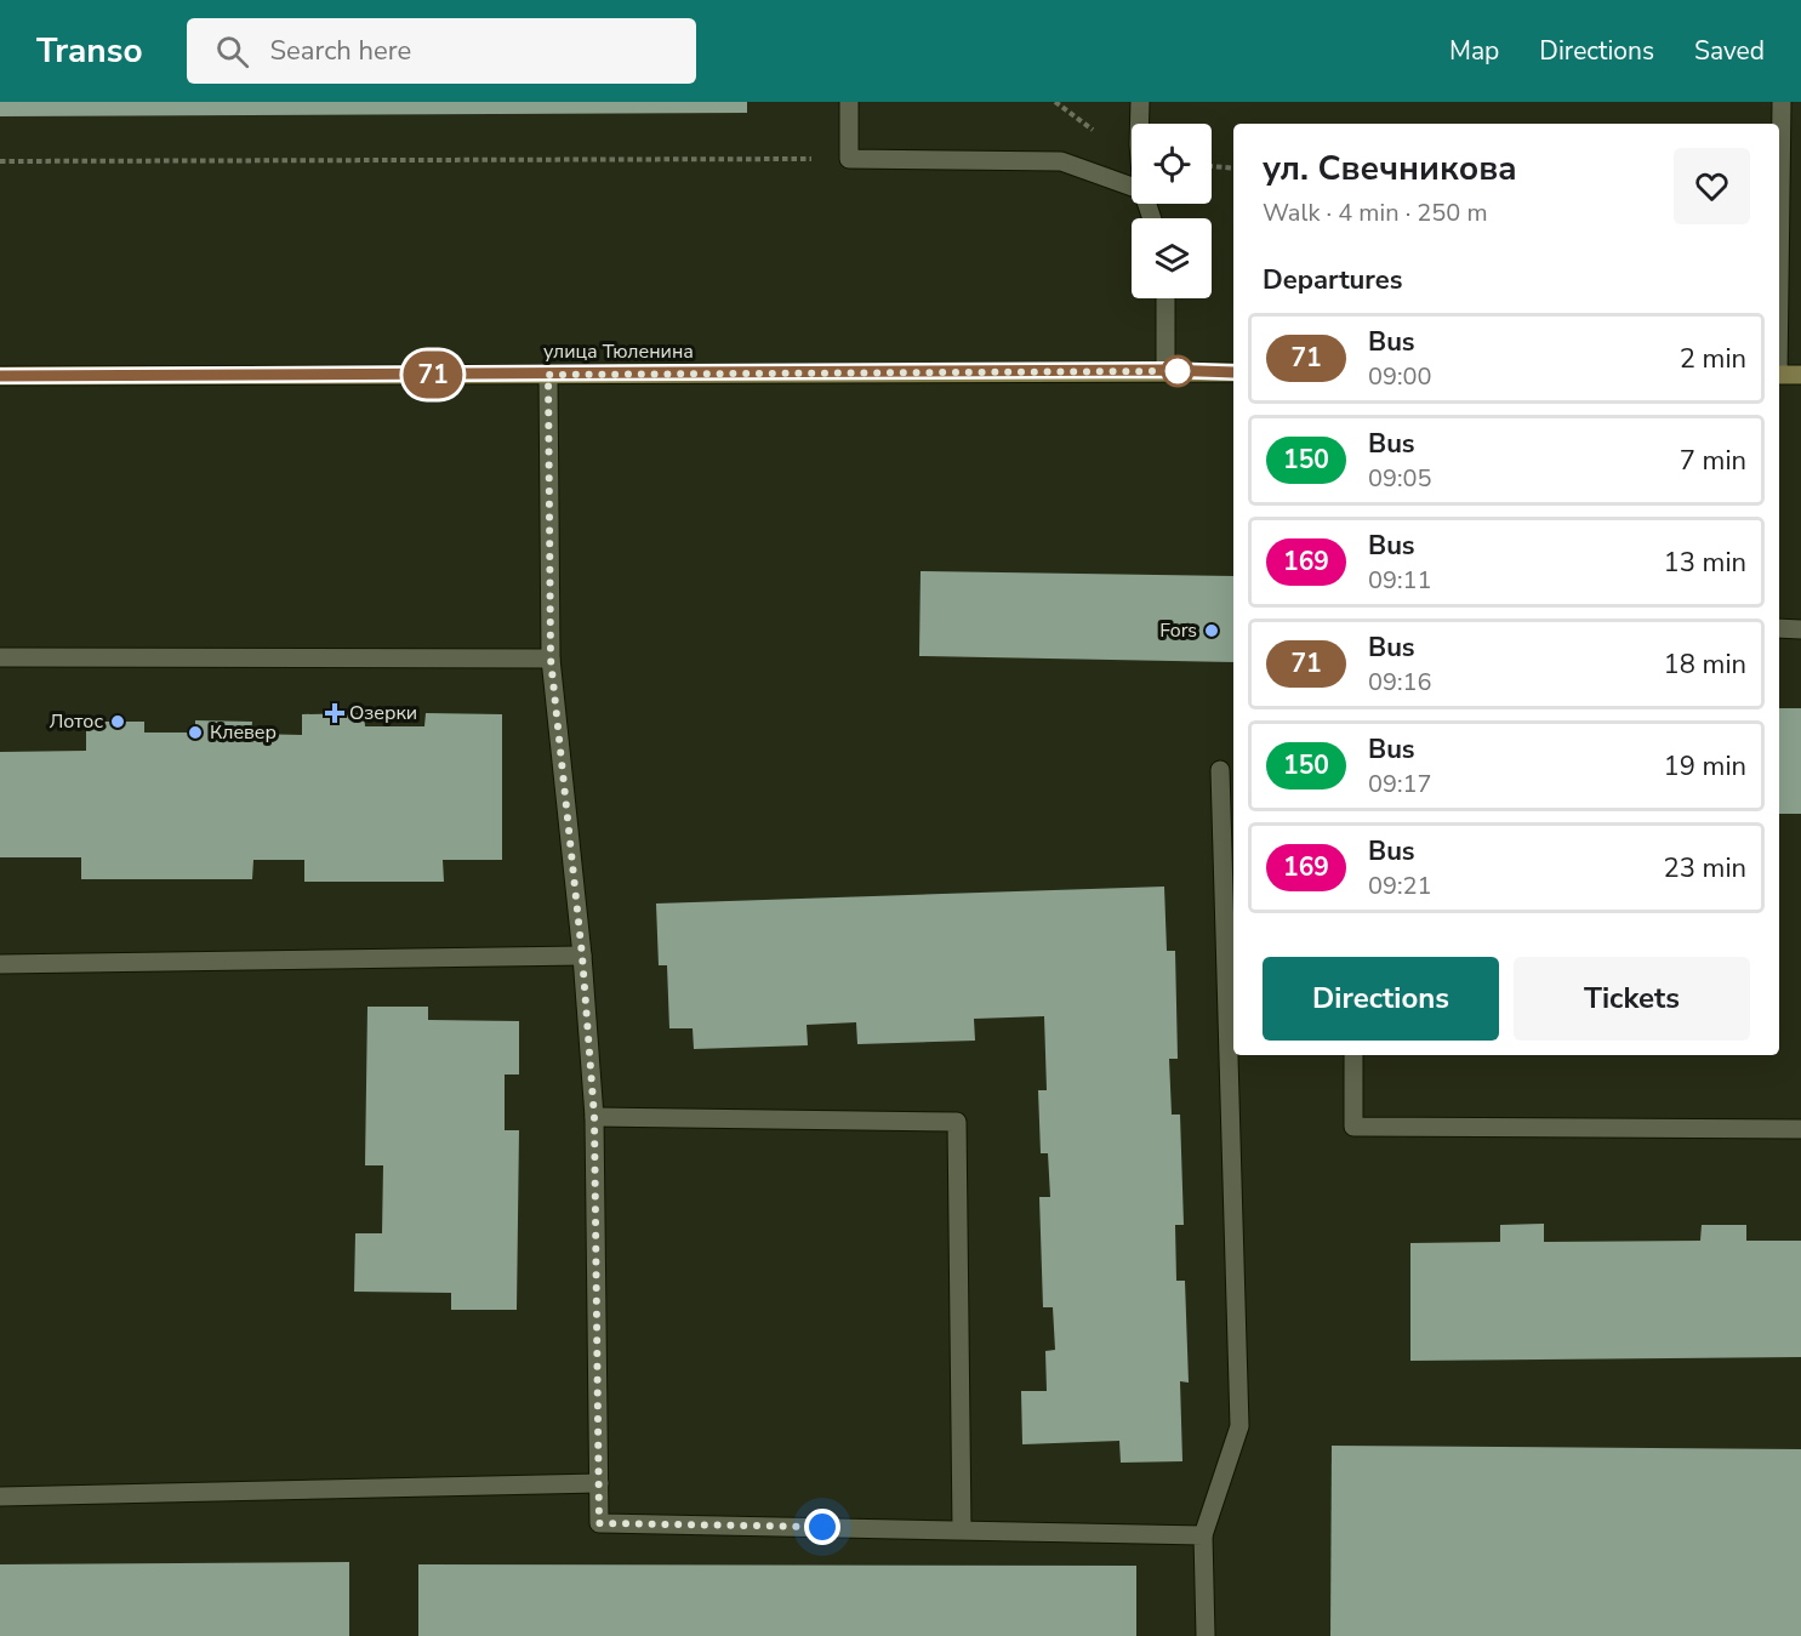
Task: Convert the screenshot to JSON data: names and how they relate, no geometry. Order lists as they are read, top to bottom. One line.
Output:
{"streets":{"street":["улица Тюленина"]},"places":{"other":["Fors","Лотос","Клевер"],"health":["Озерки"]},"lines":["bus line 71"],"page":{"header":"Transo","search":"Search here","nav":["Map","Directions","Saved"],"on_map":"71","heading":[["ул. Свечникова","Walk · 4 min · 250 m"],"Departures"],"list":[{"mark":"71","name":"Bus","note":"09:00","value":"2 min"},{"mark":"150","name":"Bus","note":"09:05","value":"7 min"},{"mark":"169","name":"Bus","note":"09:11","value":"13 min"},{"mark":"71","name":"Bus","note":"09:16","value":"18 min"},{"mark":"150","name":"Bus","note":"09:17","value":"19 min"},{"mark":"169","name":"Bus","note":"09:21","value":"23 min"}],"buttons":["Directions","Tickets"]}}
